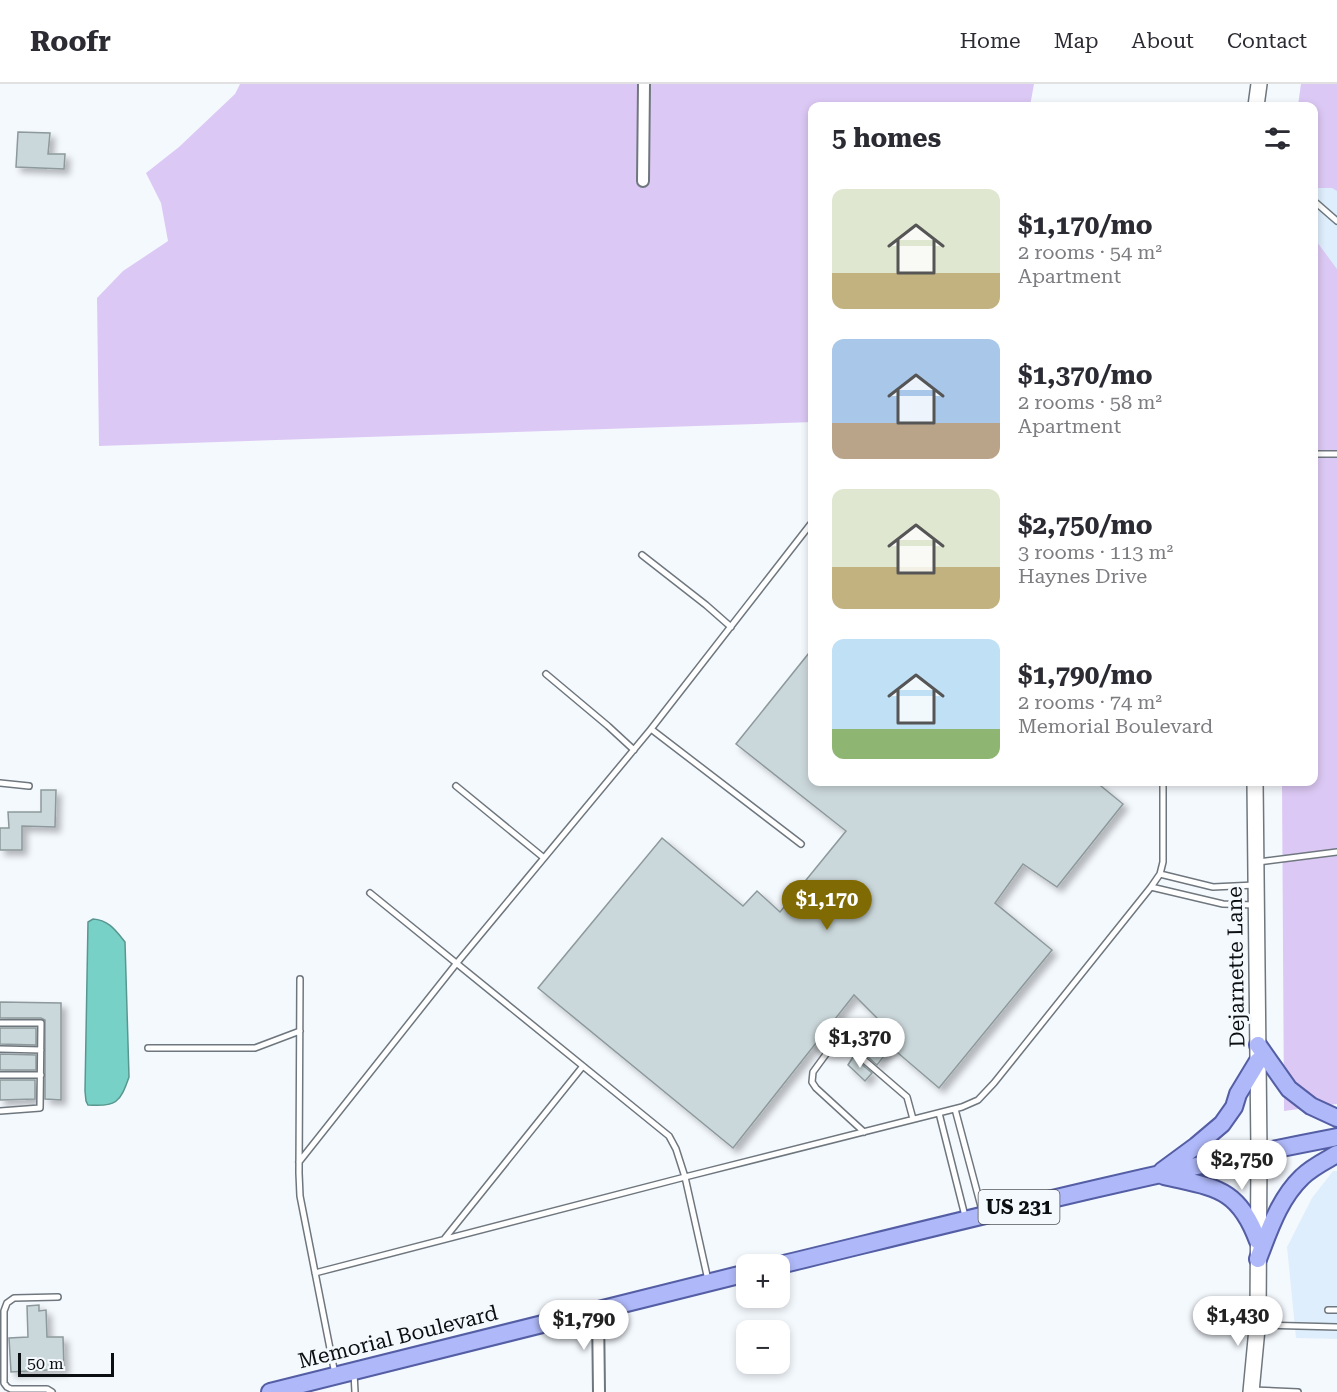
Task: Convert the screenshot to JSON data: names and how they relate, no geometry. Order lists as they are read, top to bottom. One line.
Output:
{"streets":{"main road":["Dejarnette Lane","US 231","Memorial Boulevard"]},"crossings":[["Dejarnette Lane","US 231"]],"scale_bar":"50 m","page":{"header":"Roofr","nav":["Home","Map","About","Contact"],"heading":"5 homes","list":[{"name":"$1,170/mo","note":"2 rooms · 54 m² · Apartment"},{"name":"$1,370/mo","note":"2 rooms · 58 m² · Apartment"},{"name":"$2,750/mo","note":"3 rooms · 113 m² · Haynes Drive"},{"name":"$1,790/mo","note":"2 rooms · 74 m² · Memorial Boulevard"}],"price":["$1,170","$1,370","$2,750","$1,430","$1,790"],"map_buttons":["+","−"],"scale":"50 m"}}
